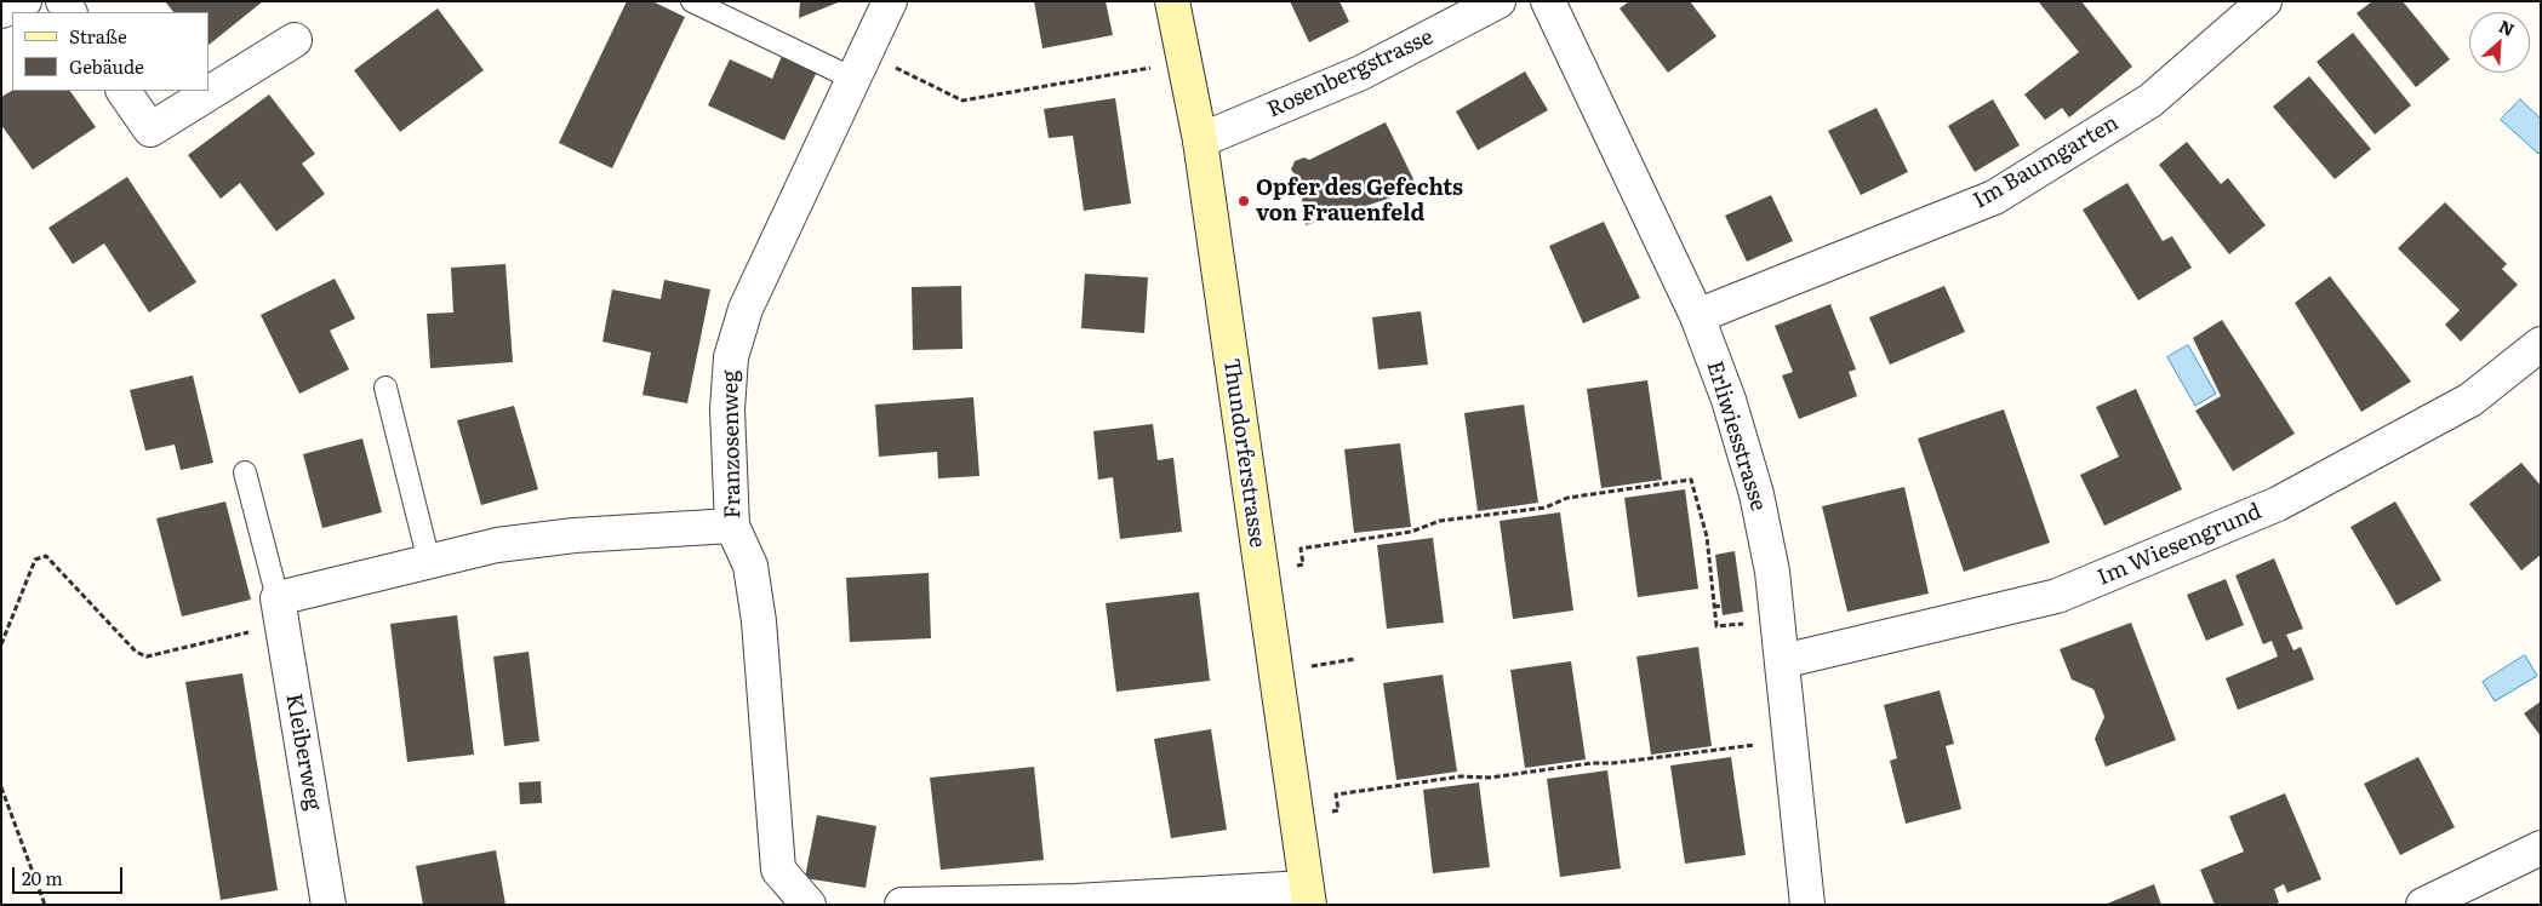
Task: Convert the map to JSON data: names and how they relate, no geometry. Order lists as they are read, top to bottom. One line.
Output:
{"streets":{"street":["Rosenbergstrasse","Im Baumgarten","Erliwiesstrasse","Franzosenweg","Thundorferstrasse","Im Wiesengrund","Kleiberweg"]},"crossings":[["Rosenbergstrasse","Thundorferstrasse"],["Im Baumgarten","Erliwiesstrasse"],["Erliwiesstrasse","Im Wiesengrund"]],"places":["Opfer des Gefechts von Frauenfeld"],"legend":["Straße","Gebäude"],"scale_bar":"20 m","north":"top right"}
